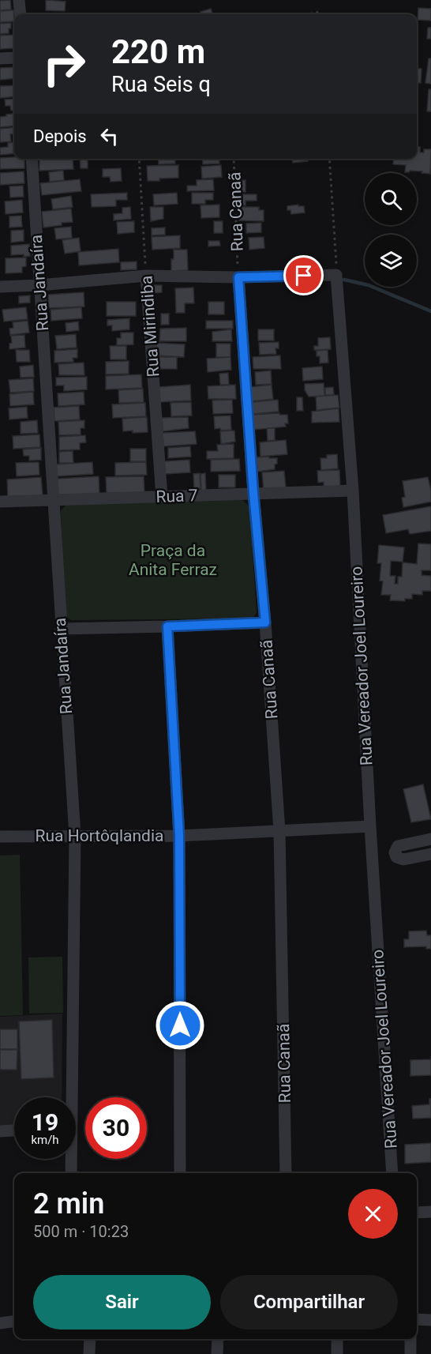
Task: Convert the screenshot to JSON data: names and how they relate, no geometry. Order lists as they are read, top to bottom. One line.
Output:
{"streets":{"street":["Rua Canaã","Rua Jandaíra","Rua Mirindiba","Rua 7","Rua Vereador Joel Loureiro","Rua Hortôqlandia"]},"crossings":[["Rua Canaã","Rua 7"],["Rua Canaã","Rua Hortôqlandia"],["Rua Jandaíra","Rua 7"],["Rua Jandaíra","Rua Hortôqlandia"],["Rua Mirindiba","Rua 7"],["Rua 7","Rua Vereador Joel Loureiro"],["Rua Vereador Joel Loureiro","Rua Hortôqlandia"]],"parks":["Praça da Anita Ferraz"],"page":{"turn":["220 m","Rua Seis q"],"then":"Depois","speed":"19 km/h","limit":"30","heading":["2 min","500 m · 10:23"],"buttons":["Sair","Compartilhar"]}}
